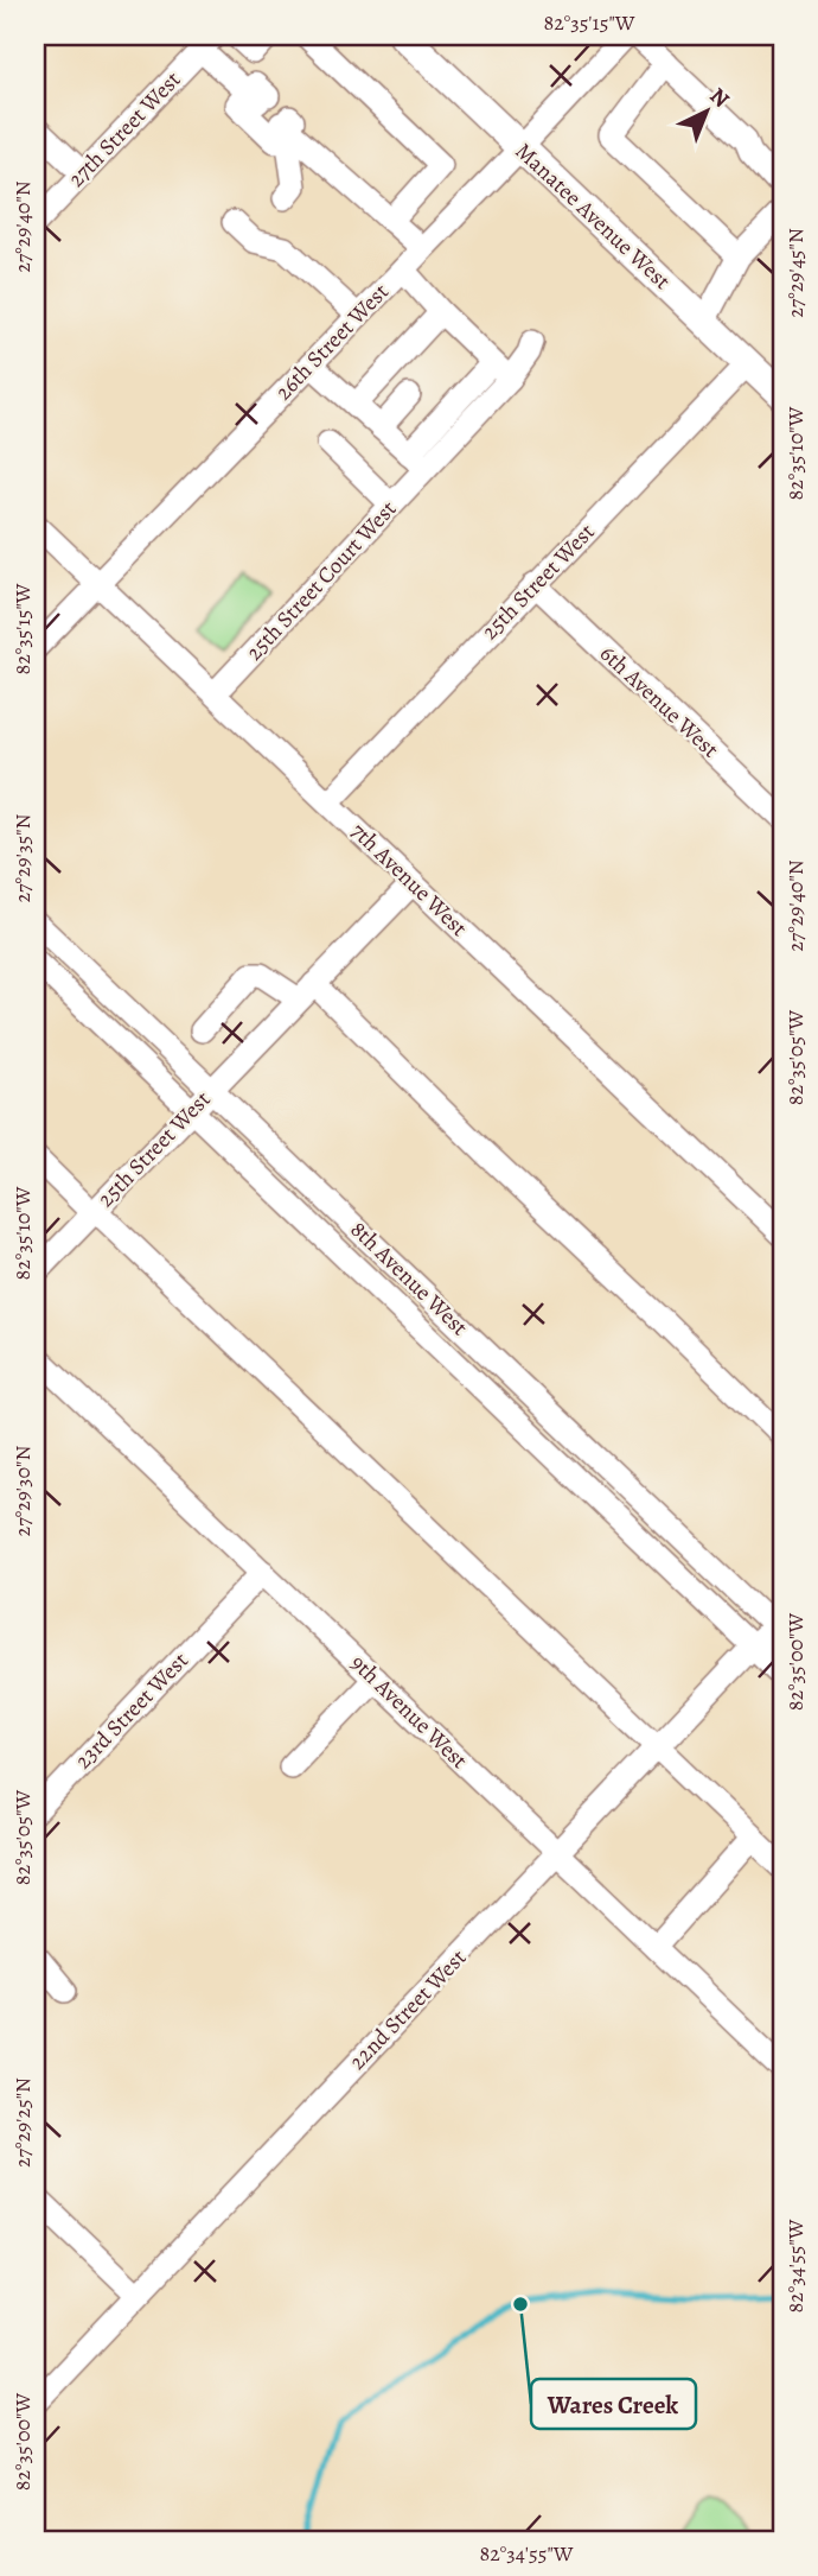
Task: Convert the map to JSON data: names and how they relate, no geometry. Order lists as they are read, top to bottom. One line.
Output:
{"streets":{"main road":["Manatee Avenue West"],"street":["27th Street West","26th Street West","25th Street Court West","25th Street West","6th Avenue West","7th Avenue West","8th Avenue West","23rd Street West","9th Avenue West","22nd Street West"]},"crossings":[["Manatee Avenue West","26th Street West"],["Manatee Avenue West","25th Street West"],["26th Street West","7th Avenue West"],["25th Street Court West","7th Avenue West"],["25th Street West","6th Avenue West"],["25th Street West","7th Avenue West"],["25th Street West","8th Avenue West"],["8th Avenue West","22nd Street West"],["23rd Street West","9th Avenue West"],["9th Avenue West","22nd Street West"]],"places":["Wares Creek"],"north":"top right","coordinates":["82°35'15\"W","27°29'40\"N","27°29'45\"N","82°35'10\"W","27°29'35\"N","82°35'05\"W","27°29'30\"N","82°35'00\"W","27°29'25\"N","82°34'55\"W"]}
